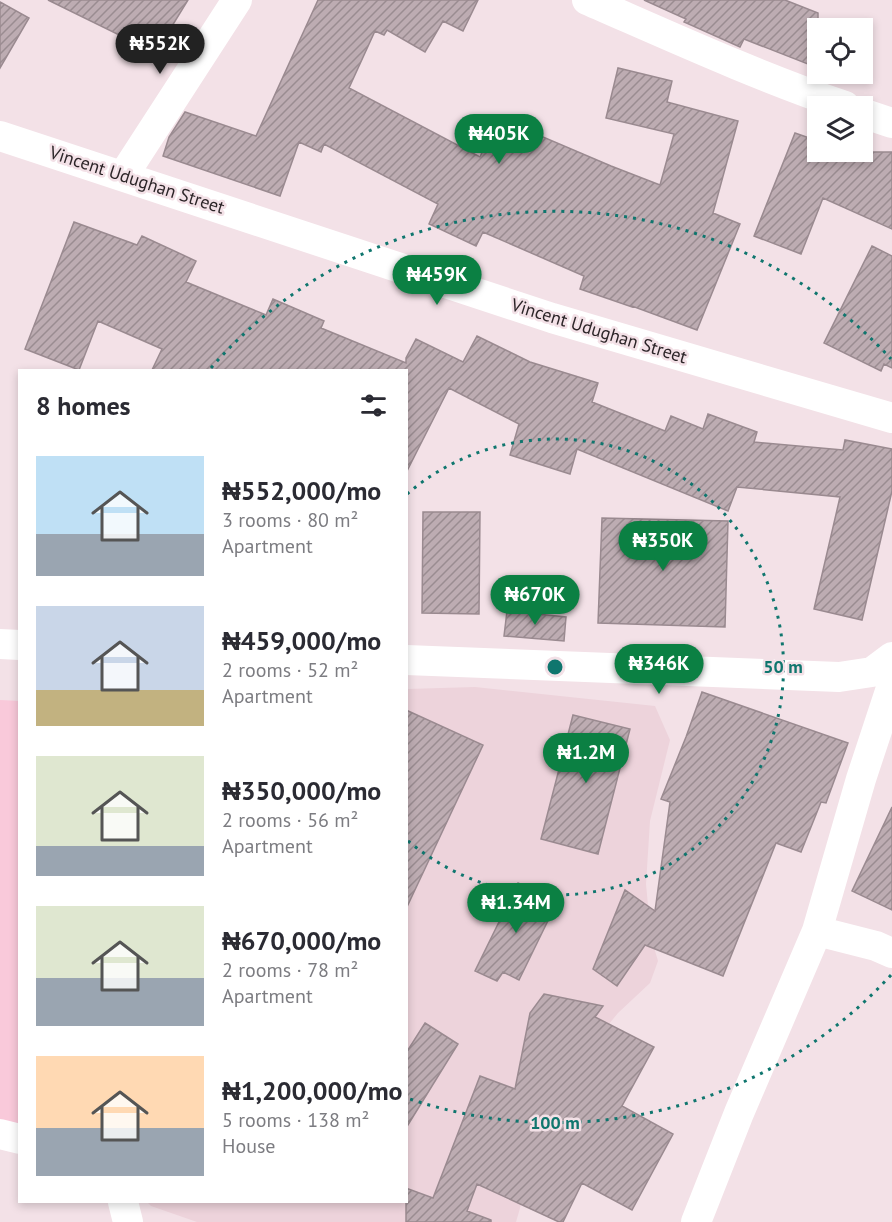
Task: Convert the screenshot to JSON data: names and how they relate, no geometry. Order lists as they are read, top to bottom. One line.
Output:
{"streets":{"street":["Vincent Udughan Street"]},"page":{"price":["₦552K","₦405K","₦459K","₦350K","₦670K","₦346K","₦1.2M","₦1.34M"],"heading":"8 homes","list":[{"name":"₦552,000/mo","note":"3 rooms · 80 m² · Apartment"},{"name":"₦459,000/mo","note":"2 rooms · 52 m² · Apartment"},{"name":"₦350,000/mo","note":"2 rooms · 56 m² · Apartment"},{"name":"₦670,000/mo","note":"2 rooms · 78 m² · Apartment"},{"name":"₦1,200,000/mo","note":"5 rooms · 138 m² · House"}]},"rings":["50 m","100 m"]}
